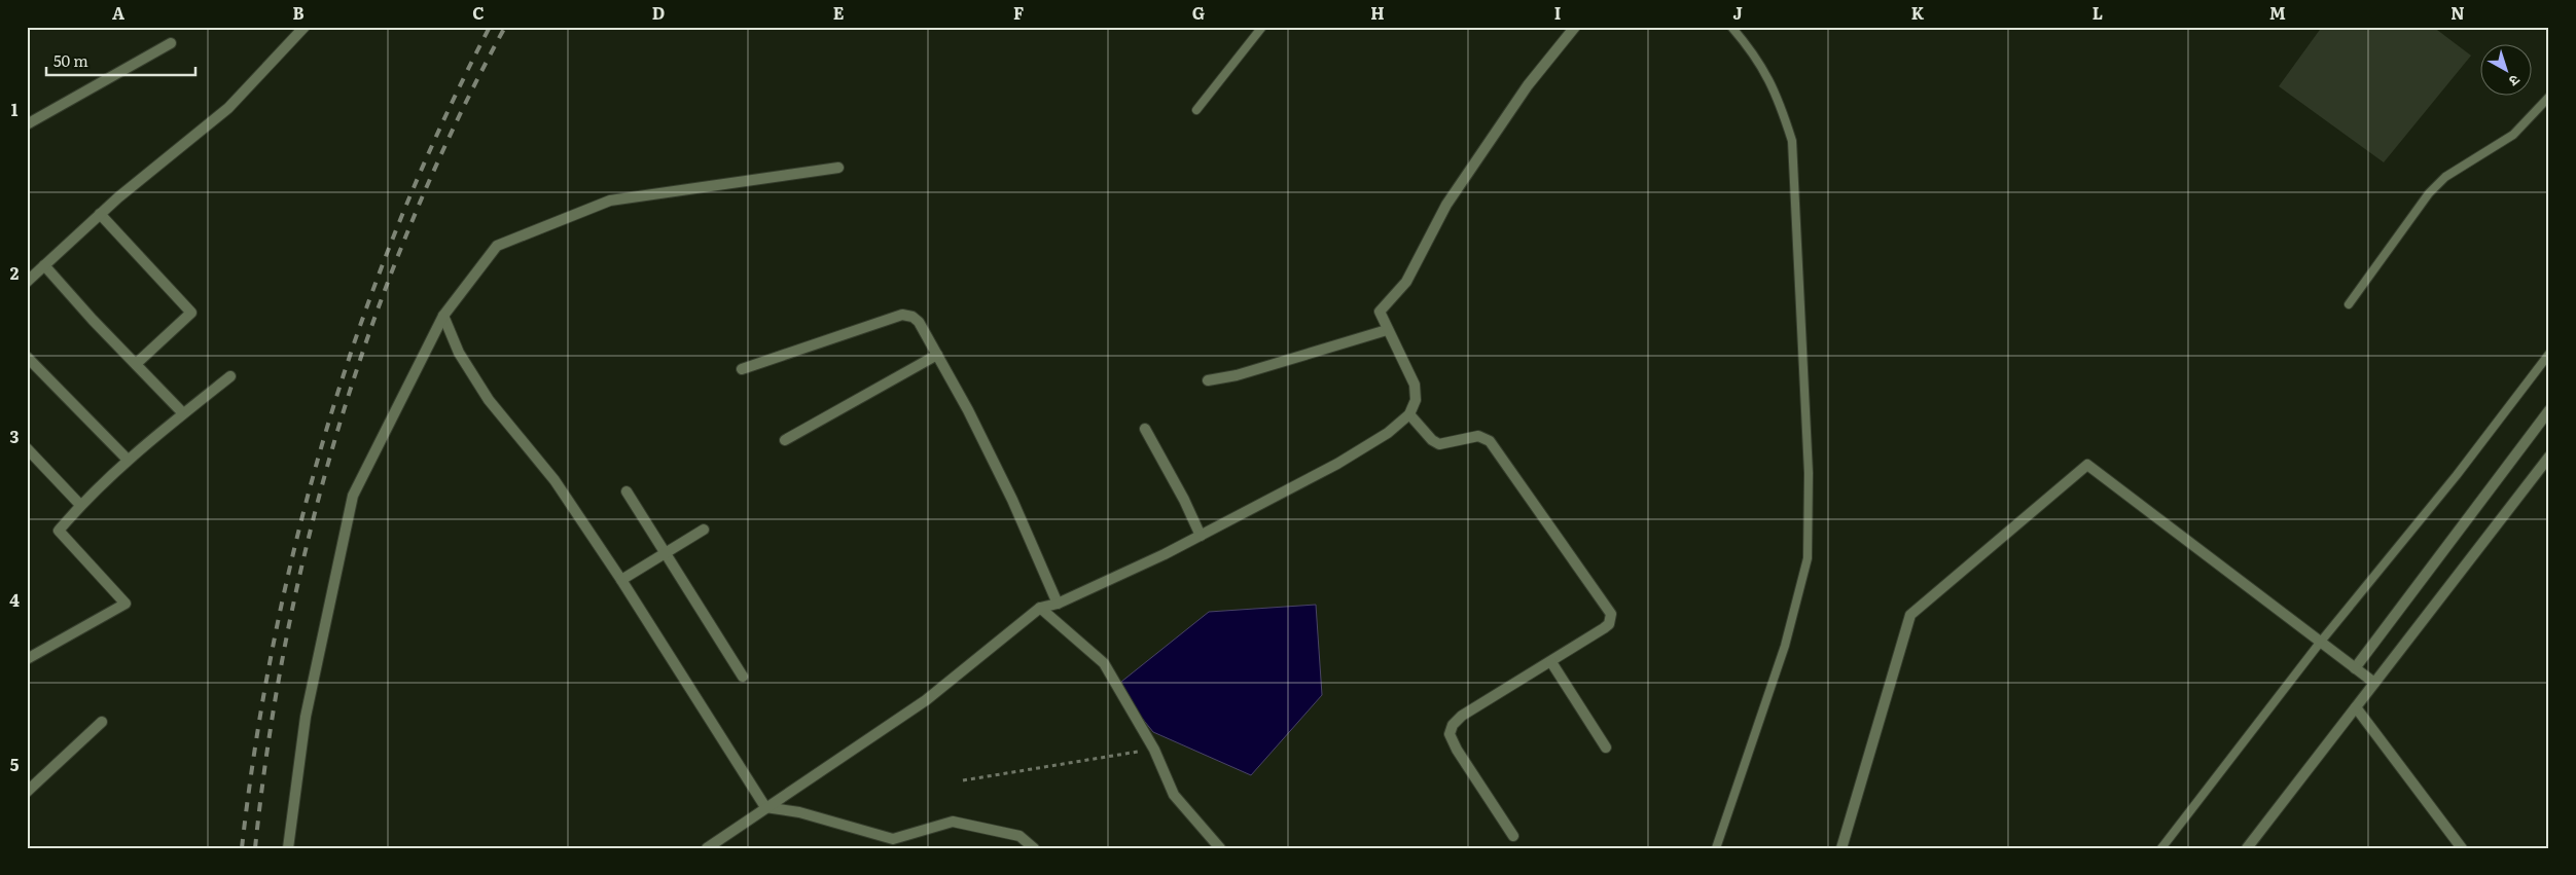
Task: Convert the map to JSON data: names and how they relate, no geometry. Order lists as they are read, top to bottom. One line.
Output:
{"scale_bar":"50 m","north":"bottom right","grid":{"columns":["A","B","C","D","E","F","G","H","I","J","K","L","M","N"],"rows":["1","2","3","4","5"]}}
